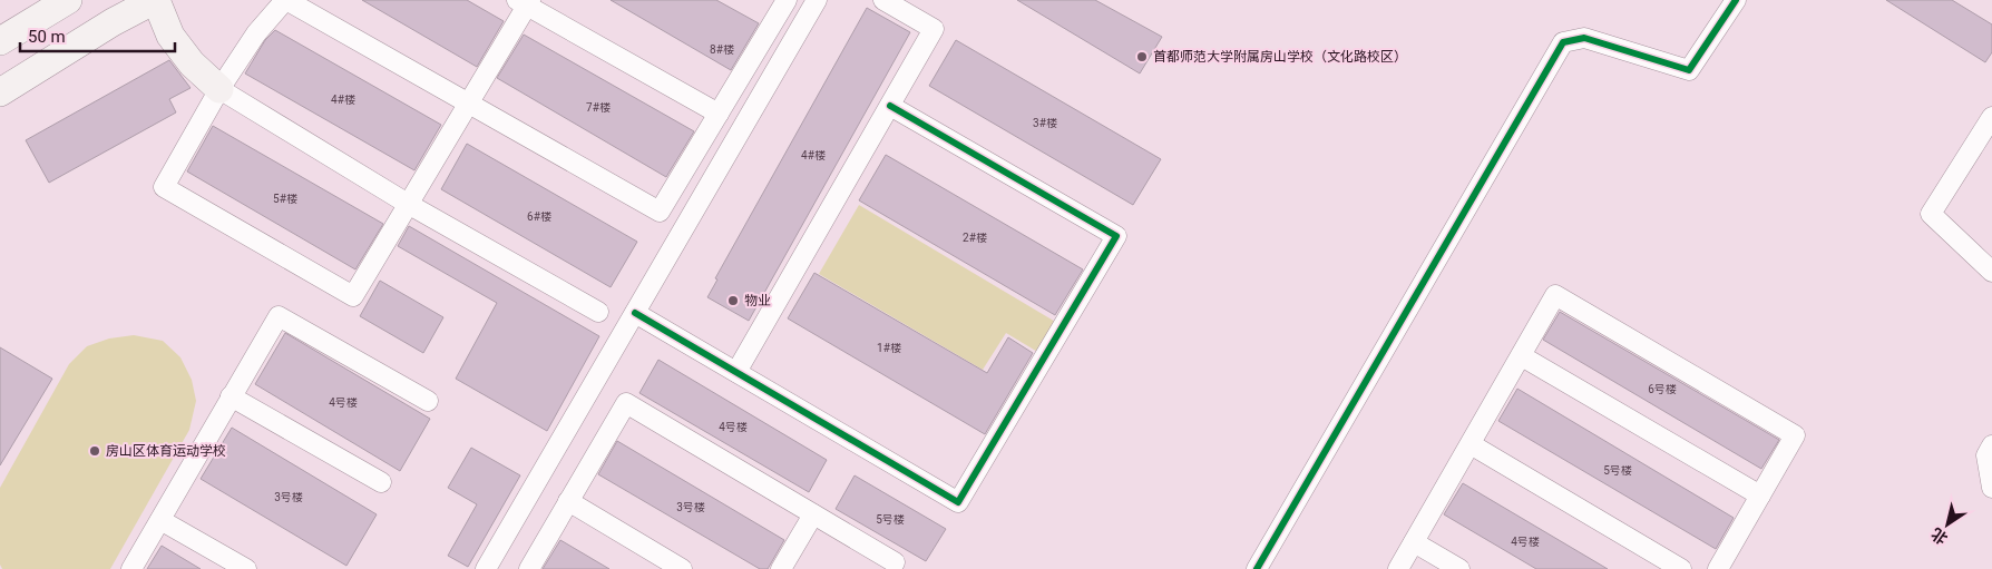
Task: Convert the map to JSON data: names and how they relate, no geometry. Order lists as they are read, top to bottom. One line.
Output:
{"places":["首都师范大学附属房山学校（文化路校区）","物业","房山区体育运动学校"],"house_numbers":["8#楼","4#楼","7#楼","3#楼","4#楼","5#楼","6#楼","2#楼","1#楼","6号楼","4号楼","4号楼","5号楼","3号楼","3号楼","5号楼","4号楼"],"scale_bar":"50 m","north":"bottom left"}
